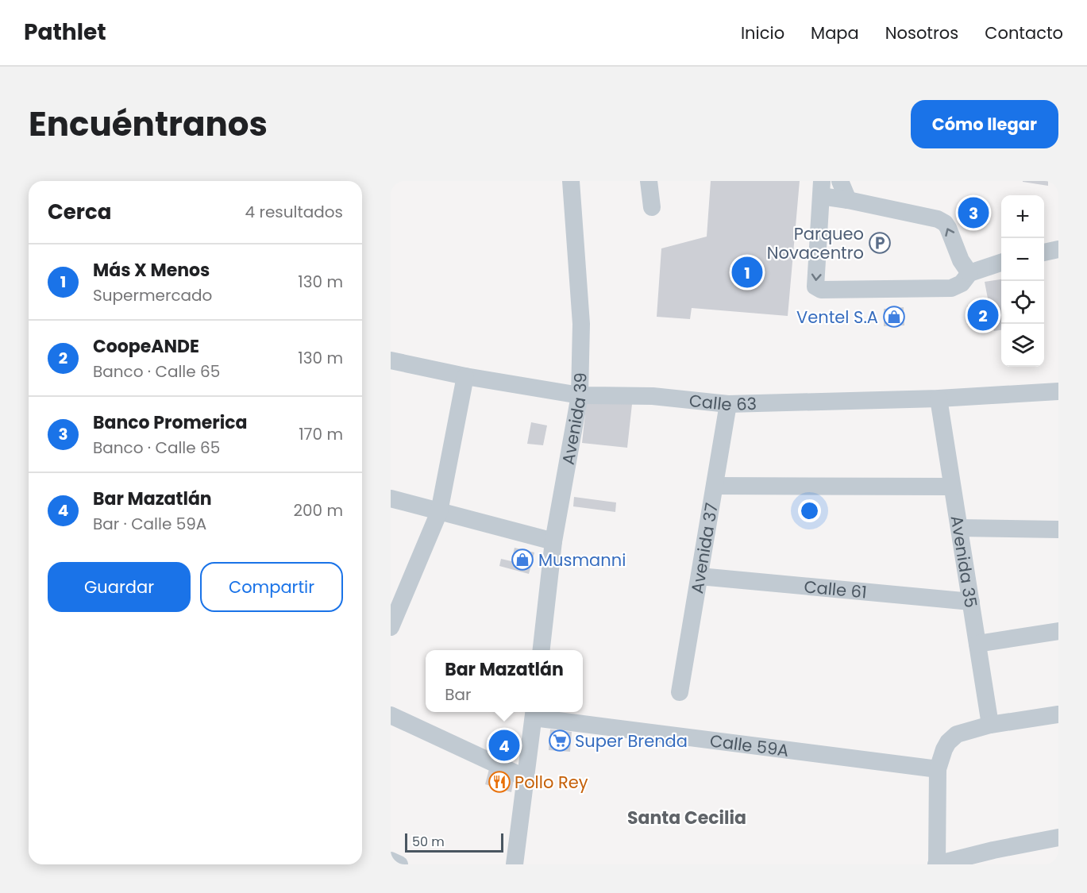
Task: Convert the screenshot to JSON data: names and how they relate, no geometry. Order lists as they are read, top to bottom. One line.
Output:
{"streets":{"street":["Calle 63","Avenida 39","Avenida 37","Avenida 35","Calle 61","Calle 59A"]},"crossings":[["Calle 63","Avenida 39"],["Calle 63","Avenida 37"],["Calle 63","Avenida 35"],["Avenida 37","Calle 61"],["Avenida 35","Calle 61"]],"districts":["Santa Cecilia"],"places":{"parking":["Parqueo Novacentro"],"shop":["Ventel S.A","Musmanni"],"supermarket":["Super Brenda"],"restaurant":["Pollo Rey"]},"scale_bar":"50 m","page":{"header":"Pathlet","nav":["Inicio","Mapa","Nosotros","Contacto"],"title":"Encuéntranos","buttons":["Cómo llegar",["Guardar","Compartir"]],"heading":["Cerca","4 resultados"],"map_buttons":["+","−"],"pins":["3","1","2","4"],"list":[{"mark":"1","name":"Más X Menos","note":"Supermercado","value":"130 m"},{"mark":"2","name":"CoopeANDE","note":"Banco · Calle 65","value":"130 m"},{"mark":"3","name":"Banco Promerica","note":"Banco · Calle 65","value":"170 m"},{"mark":"4","name":"Bar Mazatlán","note":"Bar · Calle 59A","value":"200 m"}],"popup":["Bar Mazatlán","Bar"],"scale":"50 m"}}
